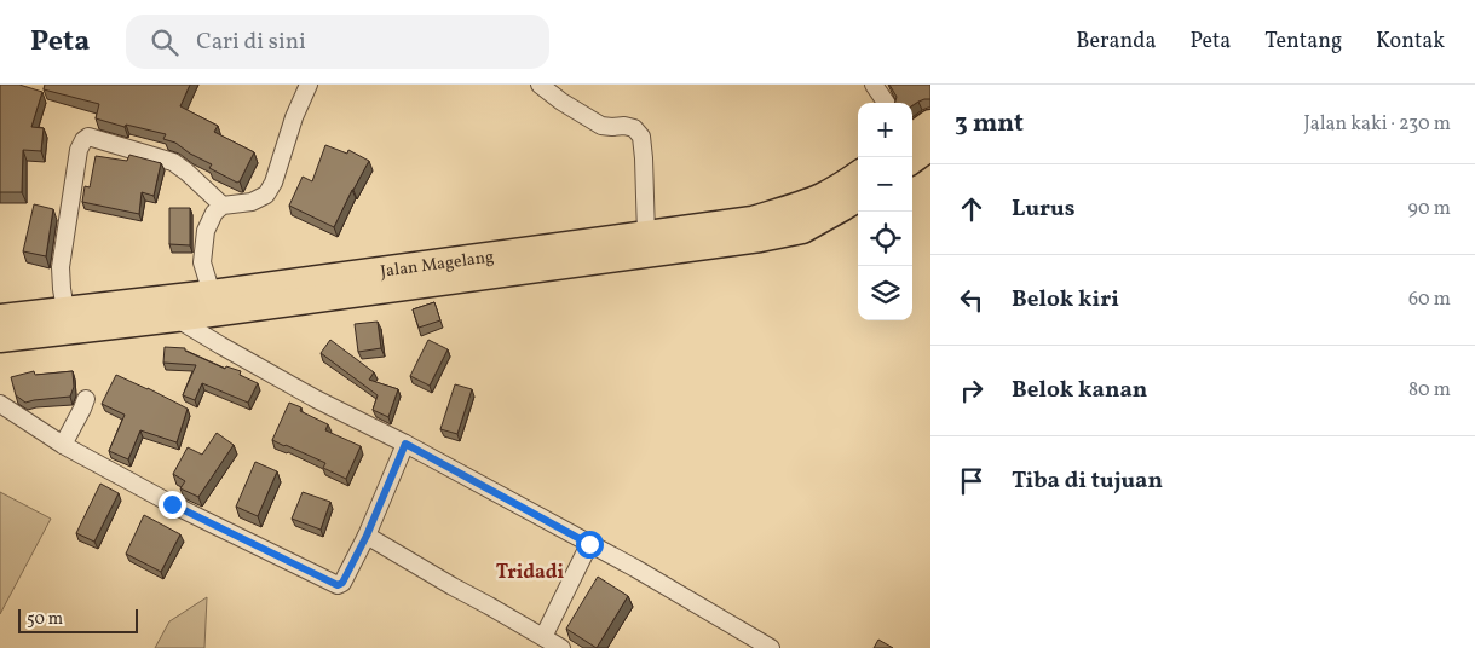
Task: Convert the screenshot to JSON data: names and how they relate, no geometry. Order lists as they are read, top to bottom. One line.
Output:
{"streets":{"highway":["Jalan Magelang"]},"districts":["Tridadi"],"scale_bar":"50 m","page":{"header":"Peta","search":"Cari di sini","nav":["Beranda","Peta","Tentang","Kontak"],"heading":["3 mnt","Jalan kaki · 230 m"],"map_buttons":["+","−"],"list":[["Lurus","90 m"],["Belok kiri","60 m"],["Belok kanan","80 m"],"Tiba di tujuan"],"scale":"50 m"}}
